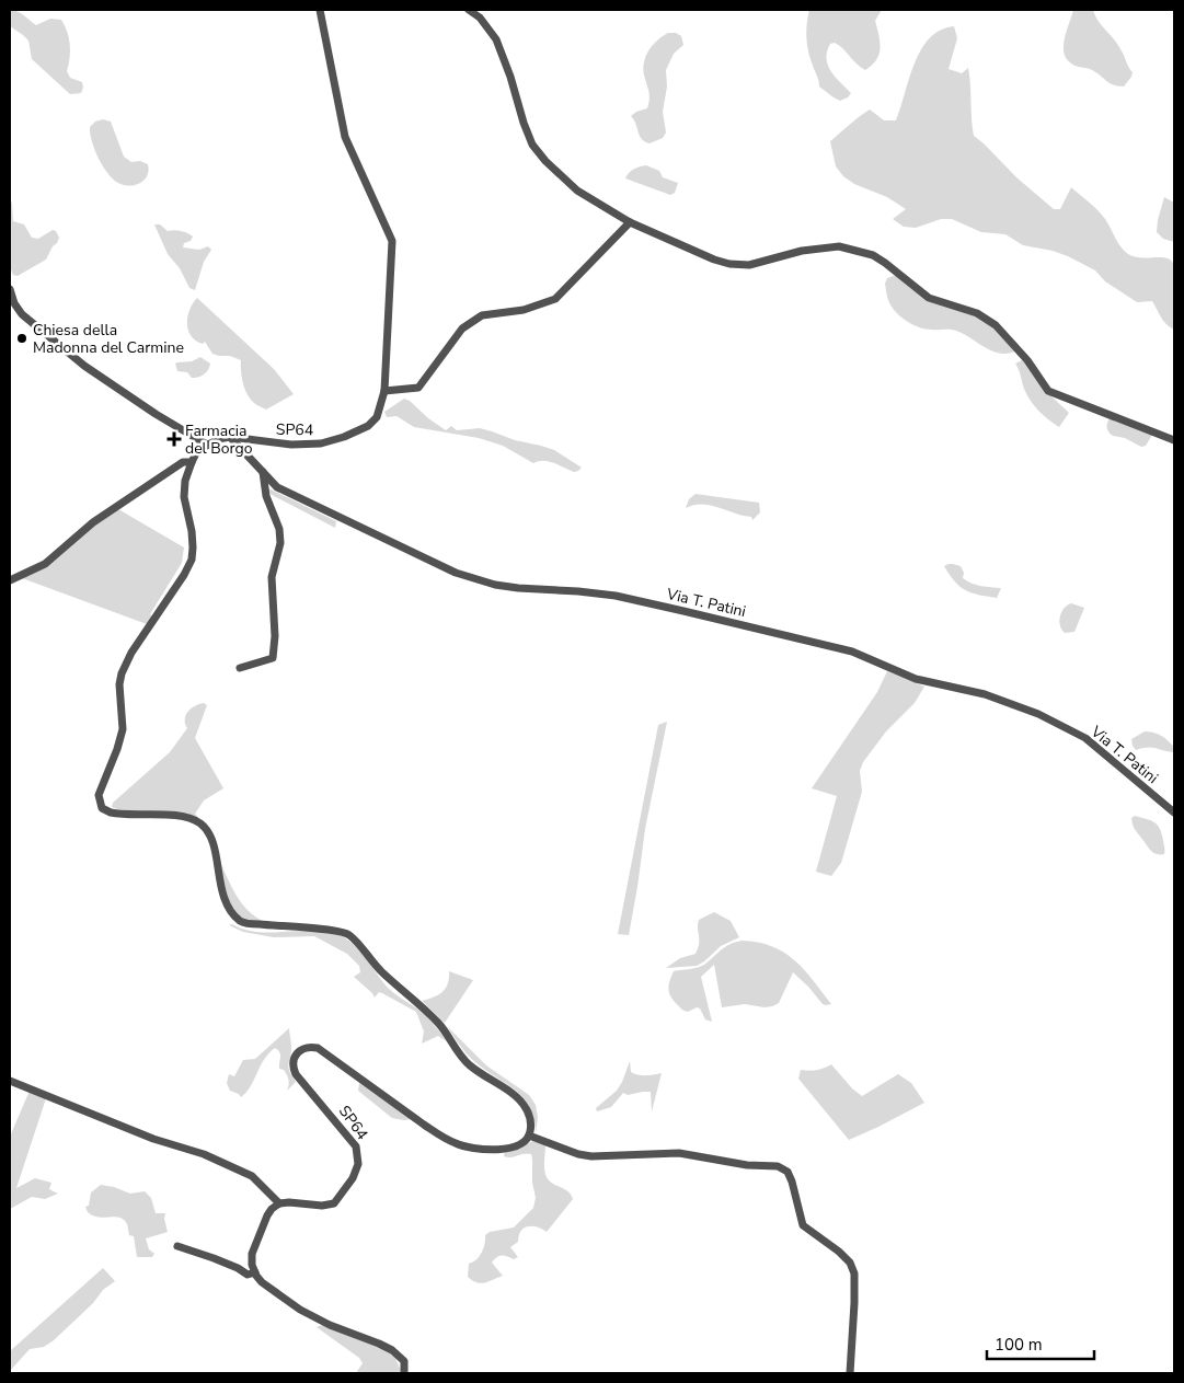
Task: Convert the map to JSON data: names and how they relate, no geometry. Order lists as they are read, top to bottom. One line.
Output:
{"streets":{"street":["SP64","Via T. Patini"]},"crossings":[["SP64","Via T. Patini"]],"places":{"other":["Chiesa della Madonna del Carmine"],"health":["Farmacia del Borgo"]},"scale_bar":"100 m"}
